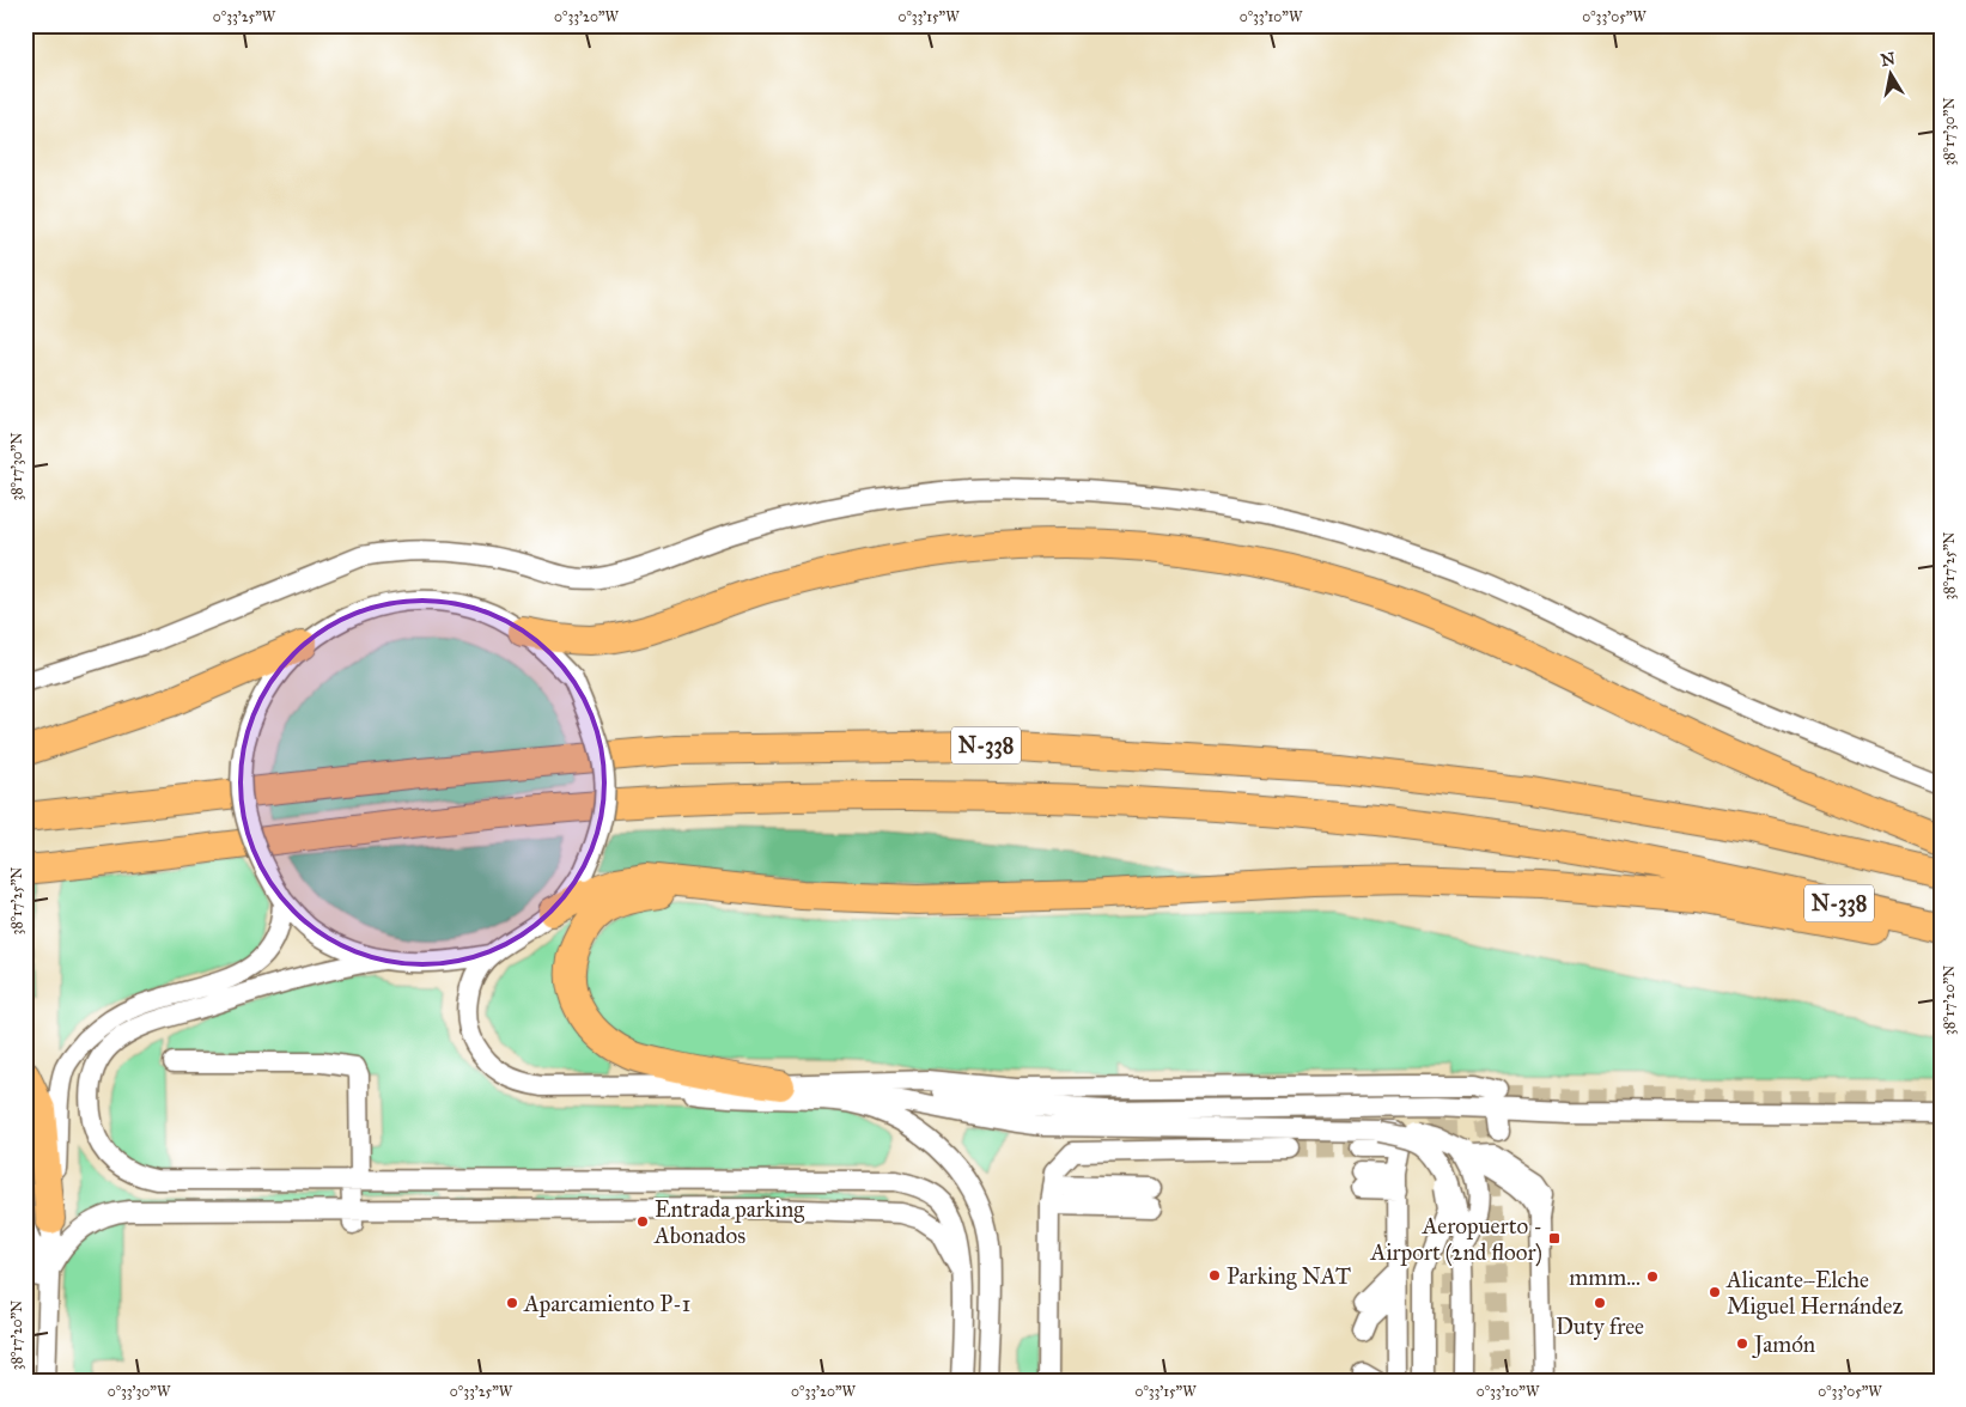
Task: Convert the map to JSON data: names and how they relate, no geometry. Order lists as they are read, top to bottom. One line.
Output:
{"streets":{"highway":["N-338"]},"places":{"other":["Entrada parking Abonados","Parking NAT","mmm...","Alicante–Elche Miguel Hernández","Aparcamiento P-1","Duty free","Jamón"],"transit":["Aeropuerto - Airport (2nd floor)"]},"north":"top","coordinates":["0°33'25\"W","0°33'20\"W","0°33'15\"W","0°33'10\"W","0°33'05\"W","38°17'30\"N","38°17'25\"N","38°17'20\"N","0°33'30\"W"]}
